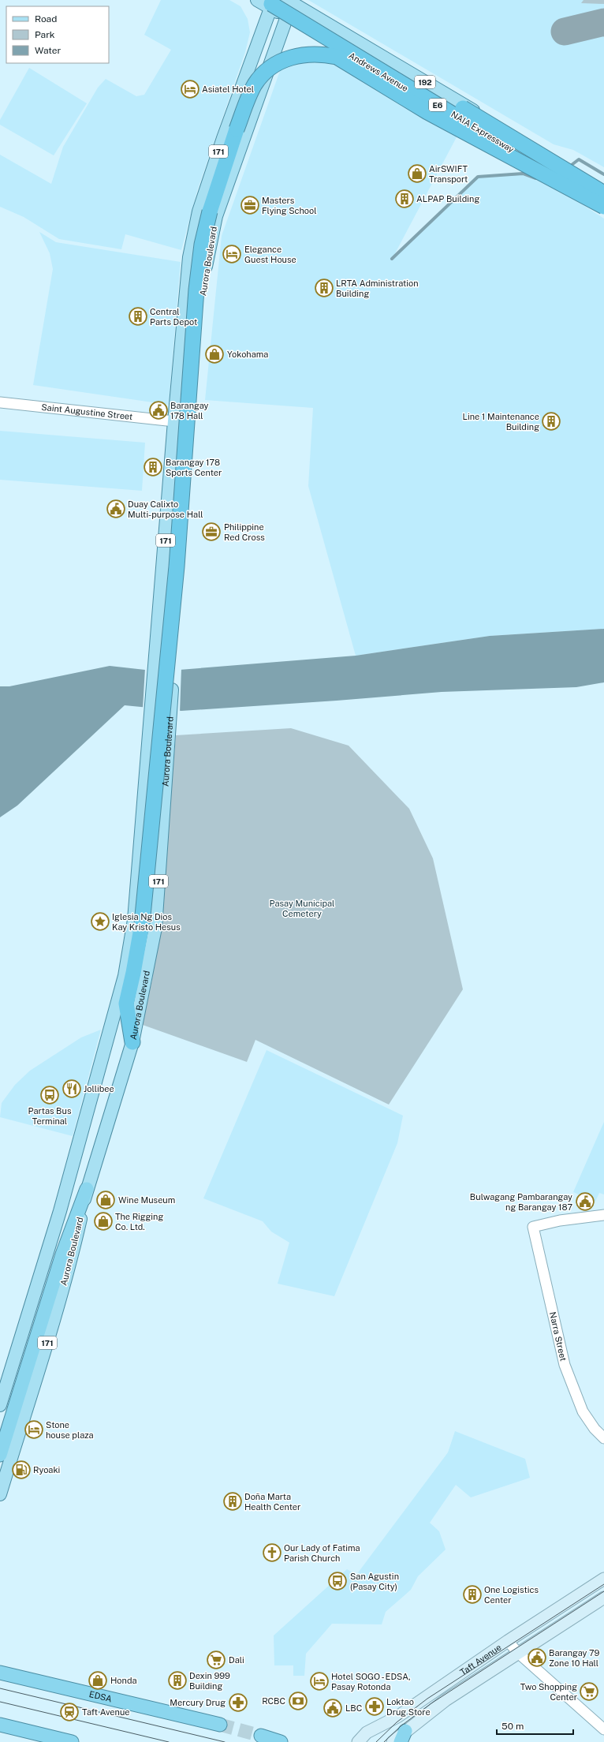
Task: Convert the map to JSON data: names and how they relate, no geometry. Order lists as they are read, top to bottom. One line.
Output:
{"streets":{"highway":["E6","NAIA Expressway","EDSA"],"main road":["Andrews Avenue","192","171","Aurora Boulevard","Taft Avenue"],"street":["Saint Augustine Street","Narra Street"]},"crossings":[["Andrews Avenue","NAIA Expressway"],["Andrews Avenue","Aurora Boulevard"],["NAIA Expressway","Aurora Boulevard"],["Aurora Boulevard","Saint Augustine Street"]],"parks":["Pasay Municipal Cemetery"],"places":{"hotel":["Asiatel Hotel","Elegance Guest House","Stone house plaza","Hotel SOGO - EDSA, Pasay Rotonda"],"shop":["AirSWIFT Transport","Yokohama","Wine Museum","The Rigging Co. Ltd.","Honda"],"building":["ALPAP Building","LRTA Administration Building","Central Parts Depot","Line 1 Maintenance Building","Barangay 178 Sports Center","Doña Marta Health Center","One Logistics Center","Dexin 999 Building"],"office":["Masters Flying School","Philippine Red Cross"],"public building":["Barangay 178 Hall","Duay Calixto Multi-purpose Hall","Bulwagang Pambarangay ng Barangay 187","Barangay 79 Zone 10 Hall","LBC"],"place":["Iglesia Ng Dios Kay Kristo Hesus"],"restaurant":["Jollibee"],"bus stop":["Partas Bus Terminal","San Agustin (Pasay City)"],"fuel station":["Ryoaki"],"church":["Our Lady of Fatima Parish Church"],"supermarket":["Dali","Two Shopping Center"],"bank":["RCBC"],"pharmacy":["Mercury Drug","Loktao Drug Store"],"station":["Taft Avenue"]},"legend":["Road","Park","Water"],"scale_bar":"50 m"}
